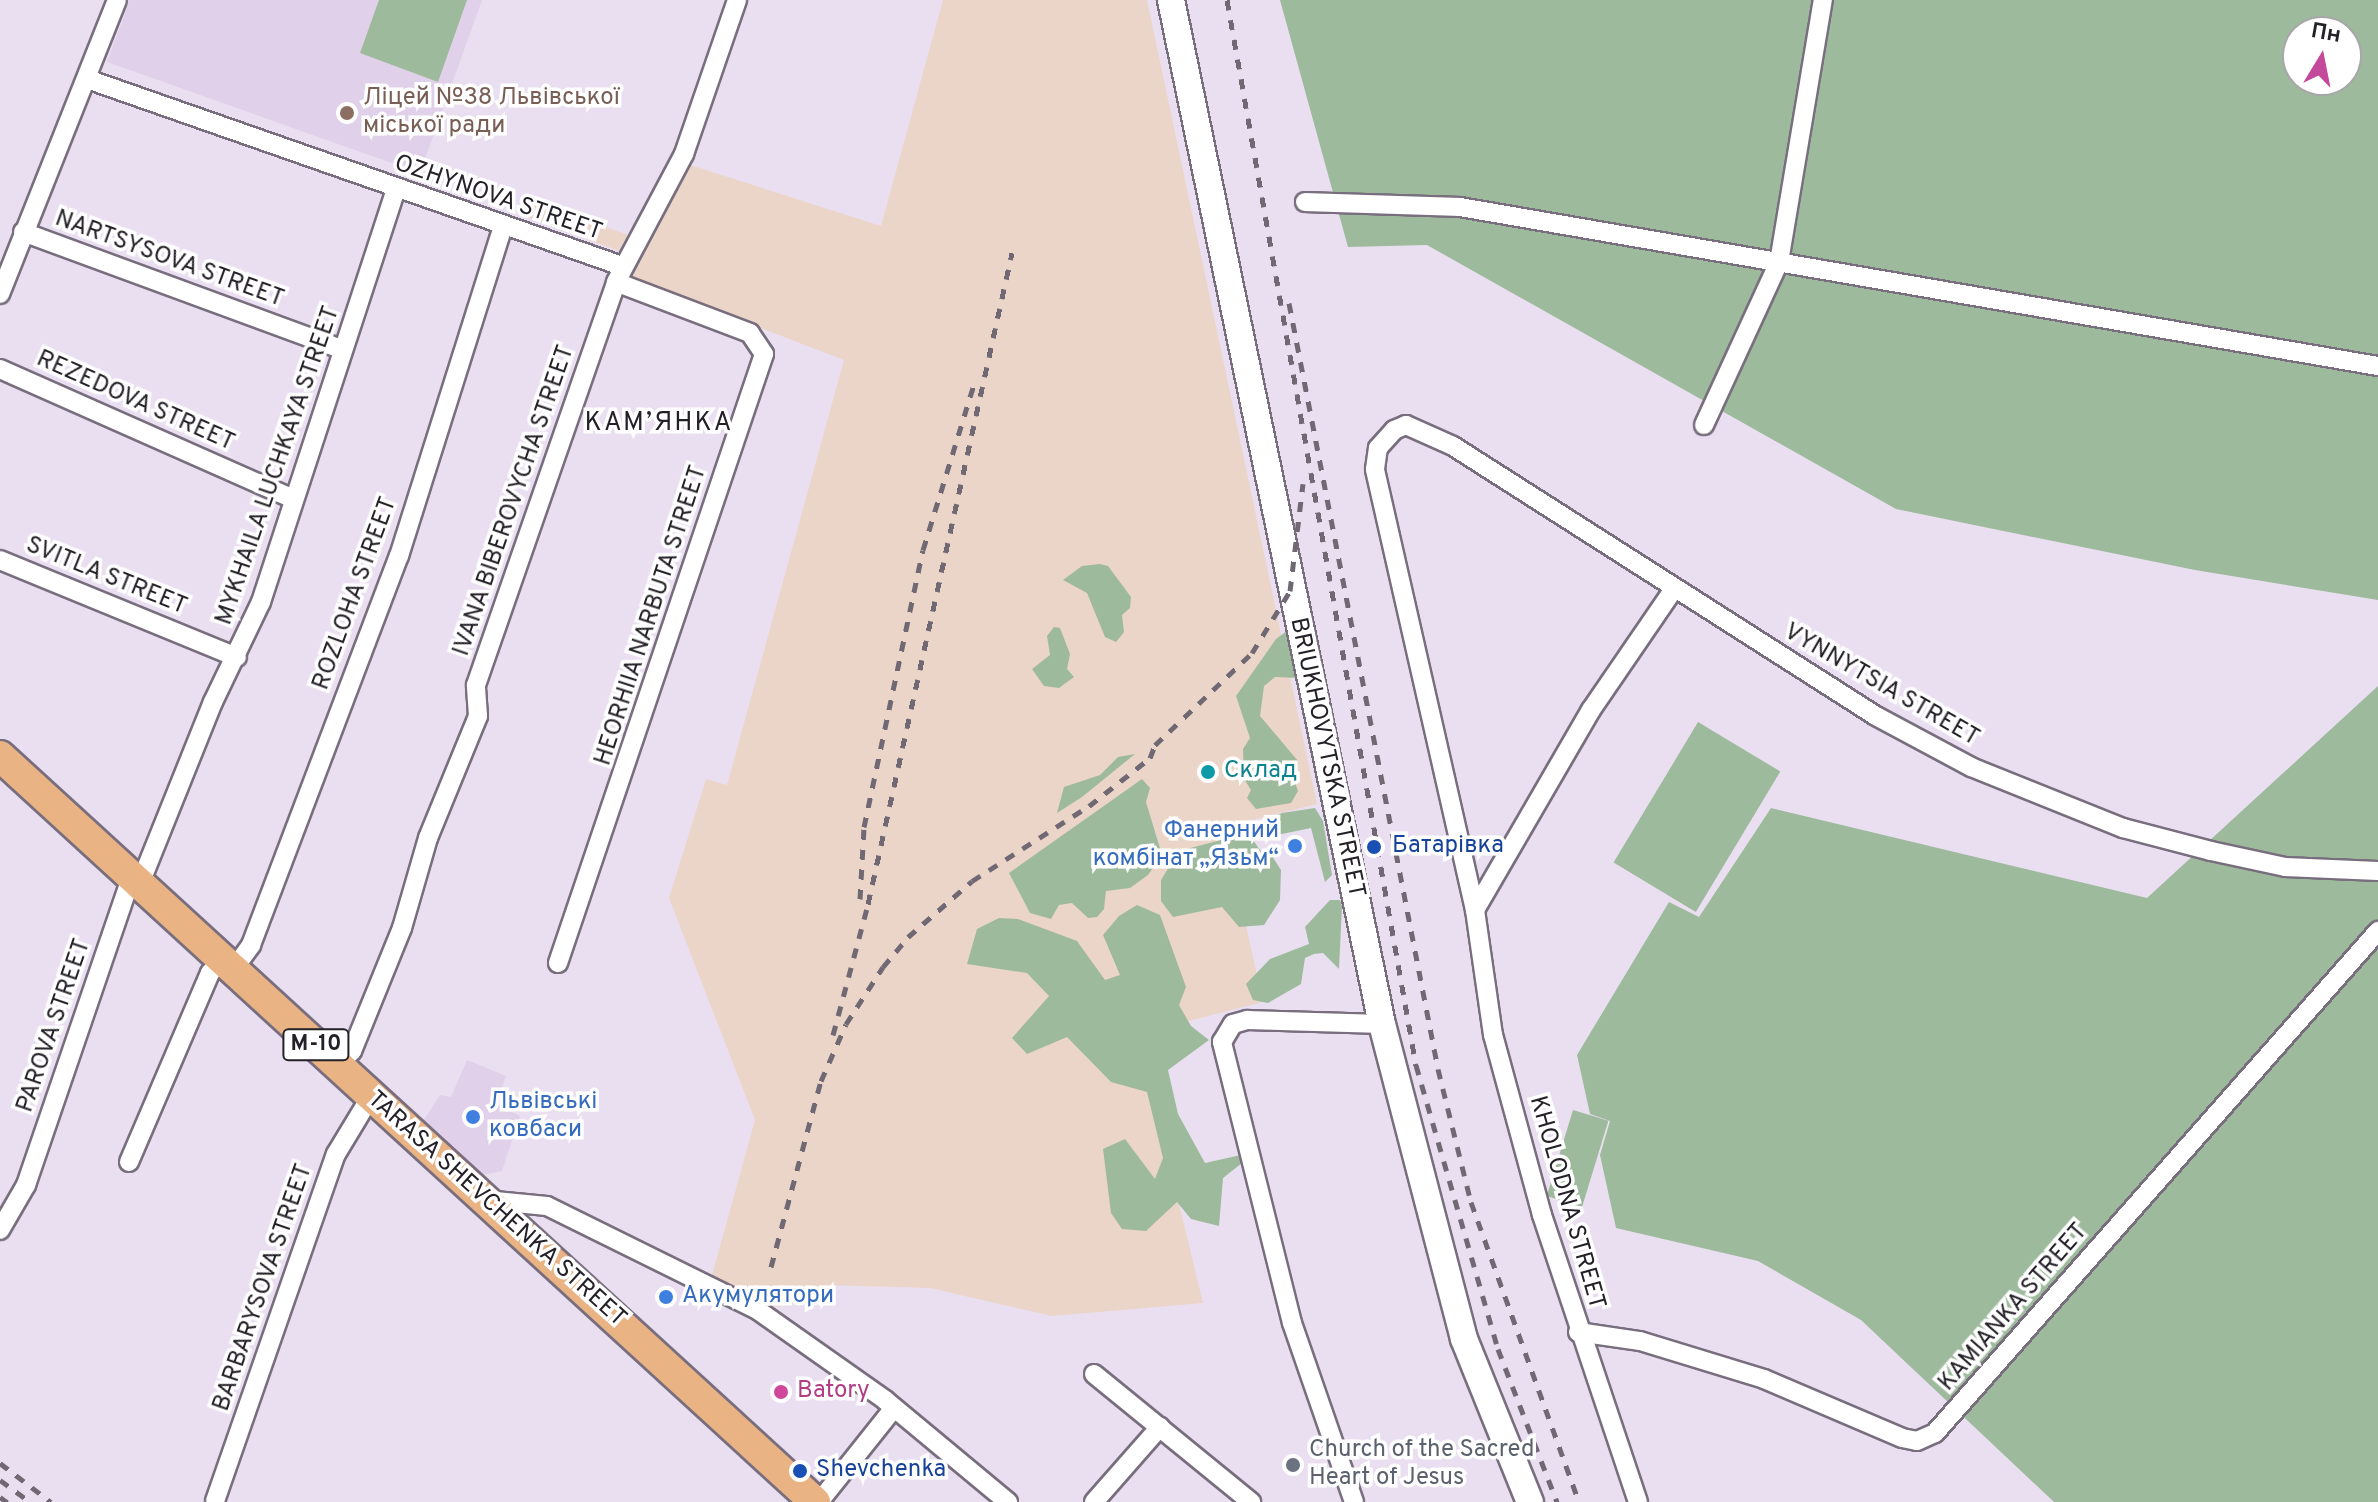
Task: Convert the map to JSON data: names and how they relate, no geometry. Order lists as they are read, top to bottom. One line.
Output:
{"streets":{"main road":["BRIUKHOVYTSKA STREET","М-10","TARASA SHEVCHENKA STREET"],"street":["OZHYNOVA STREET","NARTSYSOVA STREET","REZEDOVA STREET","MYKHAILA LUCHKAYA STREET","IVANA BIBEROVYCHA STREET","SVITLA STREET","ROZLOHA STREET","HEORHIIA NARBUTA STREET","VYNNYTSIA STREET","PAROVA STREET","KHOLODNA STREET","BARBARYSOVA STREET","KAMIANKA STREET"]},"crossings":[["OZHYNOVA STREET","MYKHAILA LUCHKAYA STREET"],["OZHYNOVA STREET","IVANA BIBEROVYCHA STREET"],["OZHYNOVA STREET","ROZLOHA STREET"],["OZHYNOVA STREET","HEORHIIA NARBUTA STREET"],["NARTSYSOVA STREET","MYKHAILA LUCHKAYA STREET"],["REZEDOVA STREET","MYKHAILA LUCHKAYA STREET"],["MYKHAILA LUCHKAYA STREET","SVITLA STREET"],["MYKHAILA LUCHKAYA STREET","PAROVA STREET"],["MYKHAILA LUCHKAYA STREET","TARASA SHEVCHENKA STREET"],["IVANA BIBEROVYCHA STREET","HEORHIIA NARBUTA STREET"],["IVANA BIBEROVYCHA STREET","TARASA SHEVCHENKA STREET"],["ROZLOHA STREET","TARASA SHEVCHENKA STREET"],["VYNNYTSIA STREET","KHOLODNA STREET"],["PAROVA STREET","TARASA SHEVCHENKA STREET"],["KHOLODNA STREET","KAMIANKA STREET"],["TARASA SHEVCHENKA STREET","BARBARYSOVA STREET"]],"districts":["КАМ’ЯНКА"],"places":["Ліцей №38 Львівської міської ради","Склад","Фанерний комбінат „Язьм“","Батарівка","Львівські ковбаси","Акумулятори","Batory","Church of the Sacred Heart of Jesus","Shevchenka"],"north":"top"}
